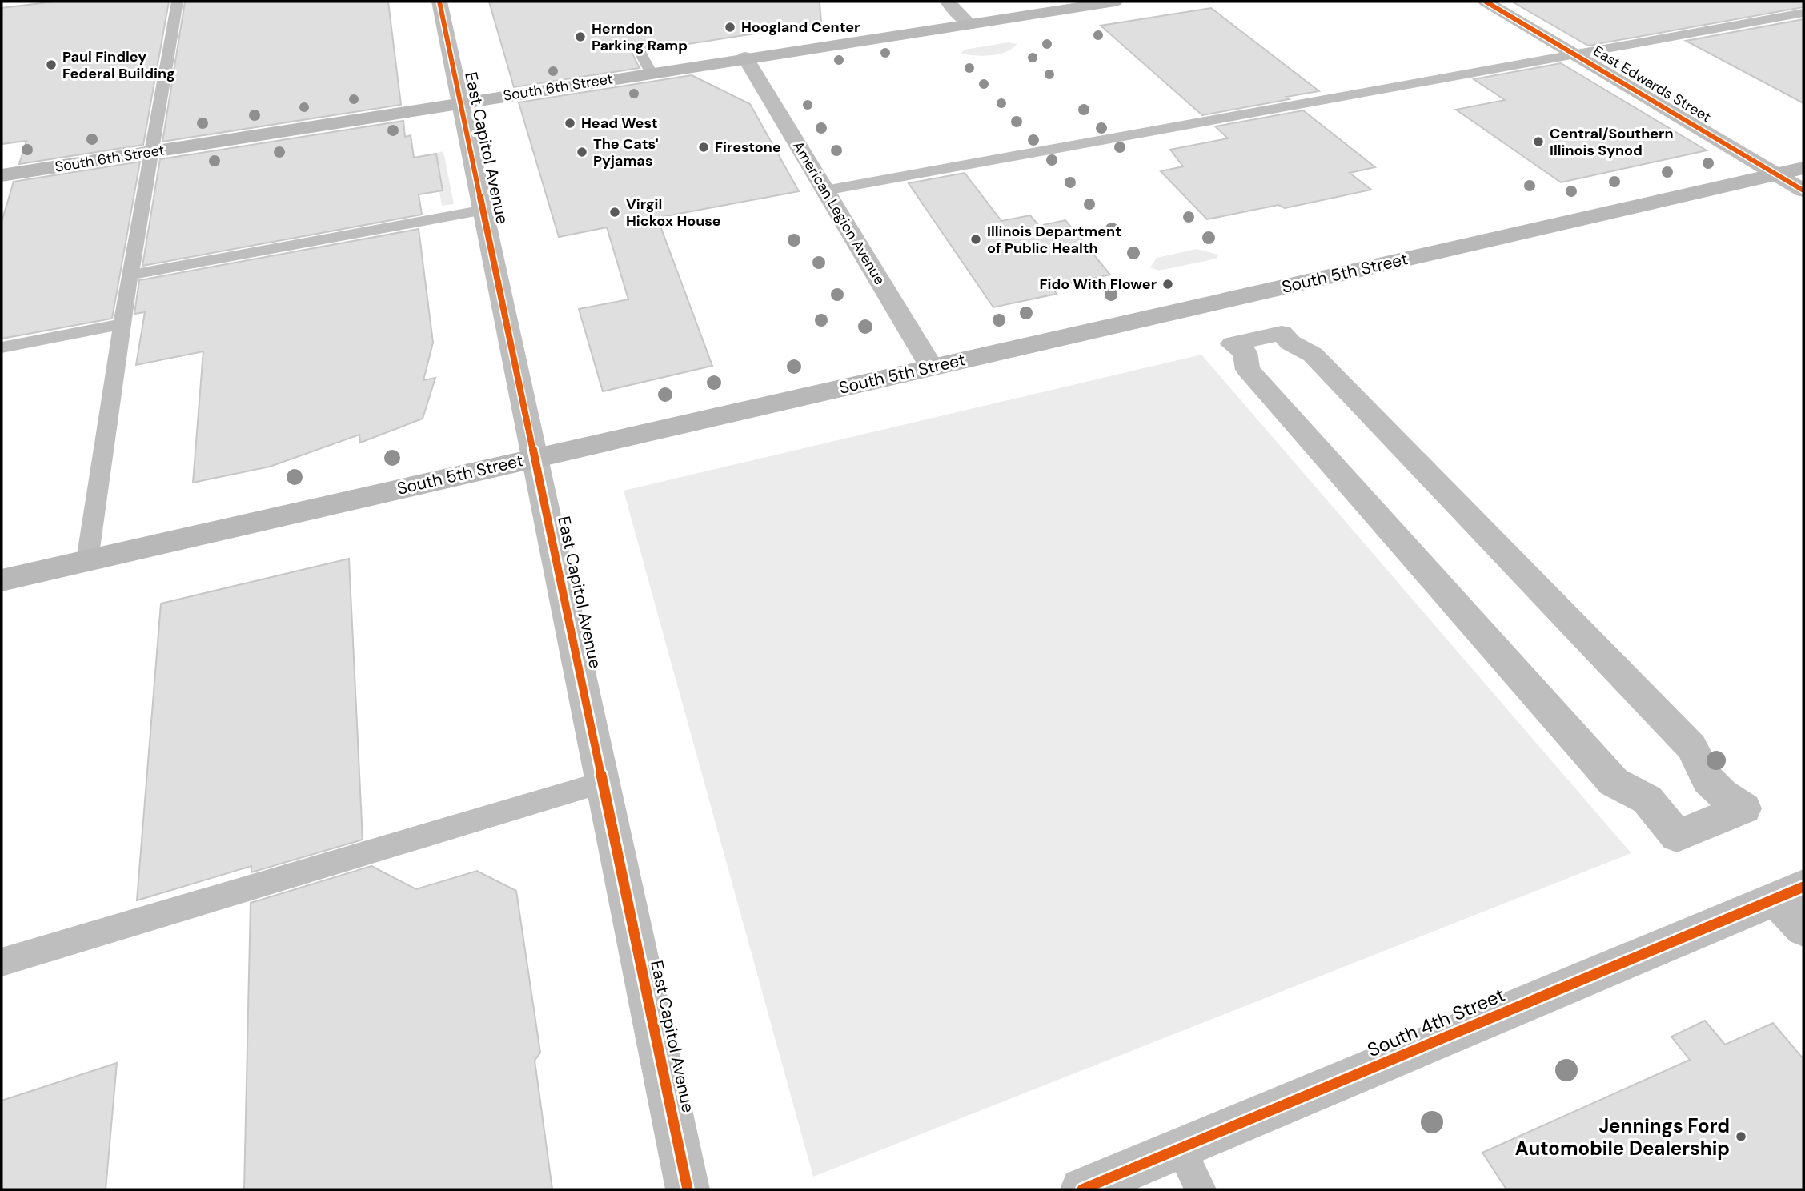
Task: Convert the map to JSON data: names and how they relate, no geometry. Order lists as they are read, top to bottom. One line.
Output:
{"streets":{"main road":["South 6th Street","South 5th Street"],"street":["East Edwards Street","East Capitol Avenue","American Legion Avenue","South 4th Street"]},"crossings":[["East Edwards Street","South 5th Street"],["South 6th Street","East Capitol Avenue"],["South 6th Street","American Legion Avenue"],["East Capitol Avenue","South 5th Street"],["American Legion Avenue","South 5th Street"]],"places":["Hoogland Center","Herndon Parking Ramp","Paul Findley Federal Building","Head West","Central/Southern Illinois Synod","Firestone","The Cats' Pyjamas","Virgil Hickox House","Illinois Department of Public Health","Fido With Flower","Jennings Ford Automobile Dealership"]}
